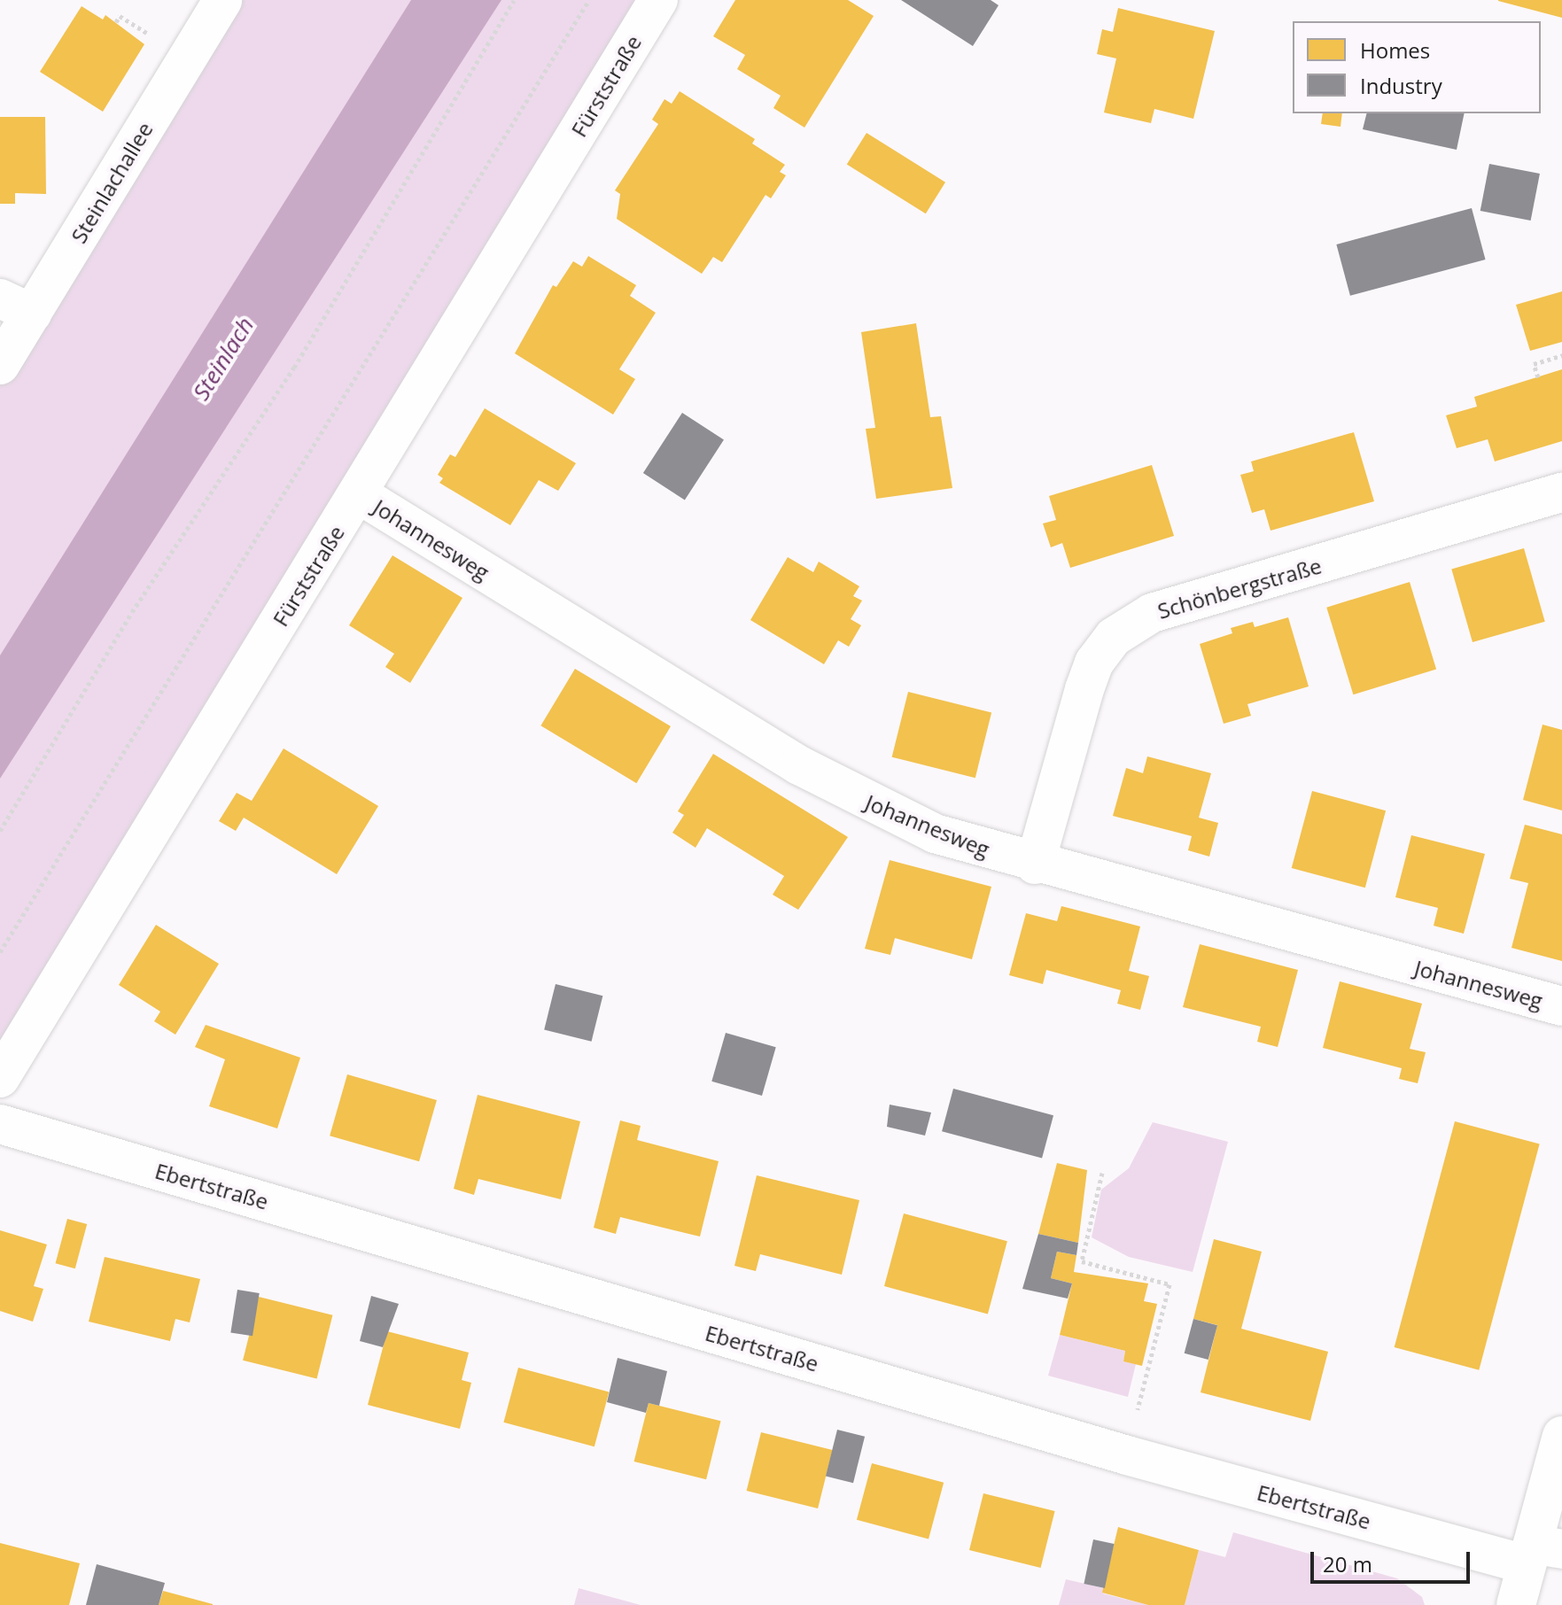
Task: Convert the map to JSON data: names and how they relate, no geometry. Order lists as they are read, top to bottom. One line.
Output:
{"streets":{"street":["Fürststraße","Steinlachallee","Johannesweg","Schönbergstraße","Ebertstraße"]},"crossings":[["Fürststraße","Johannesweg"],["Johannesweg","Schönbergstraße"]],"water":["Steinlach"],"legend":["Homes","Industry"],"scale_bar":"20 m"}
